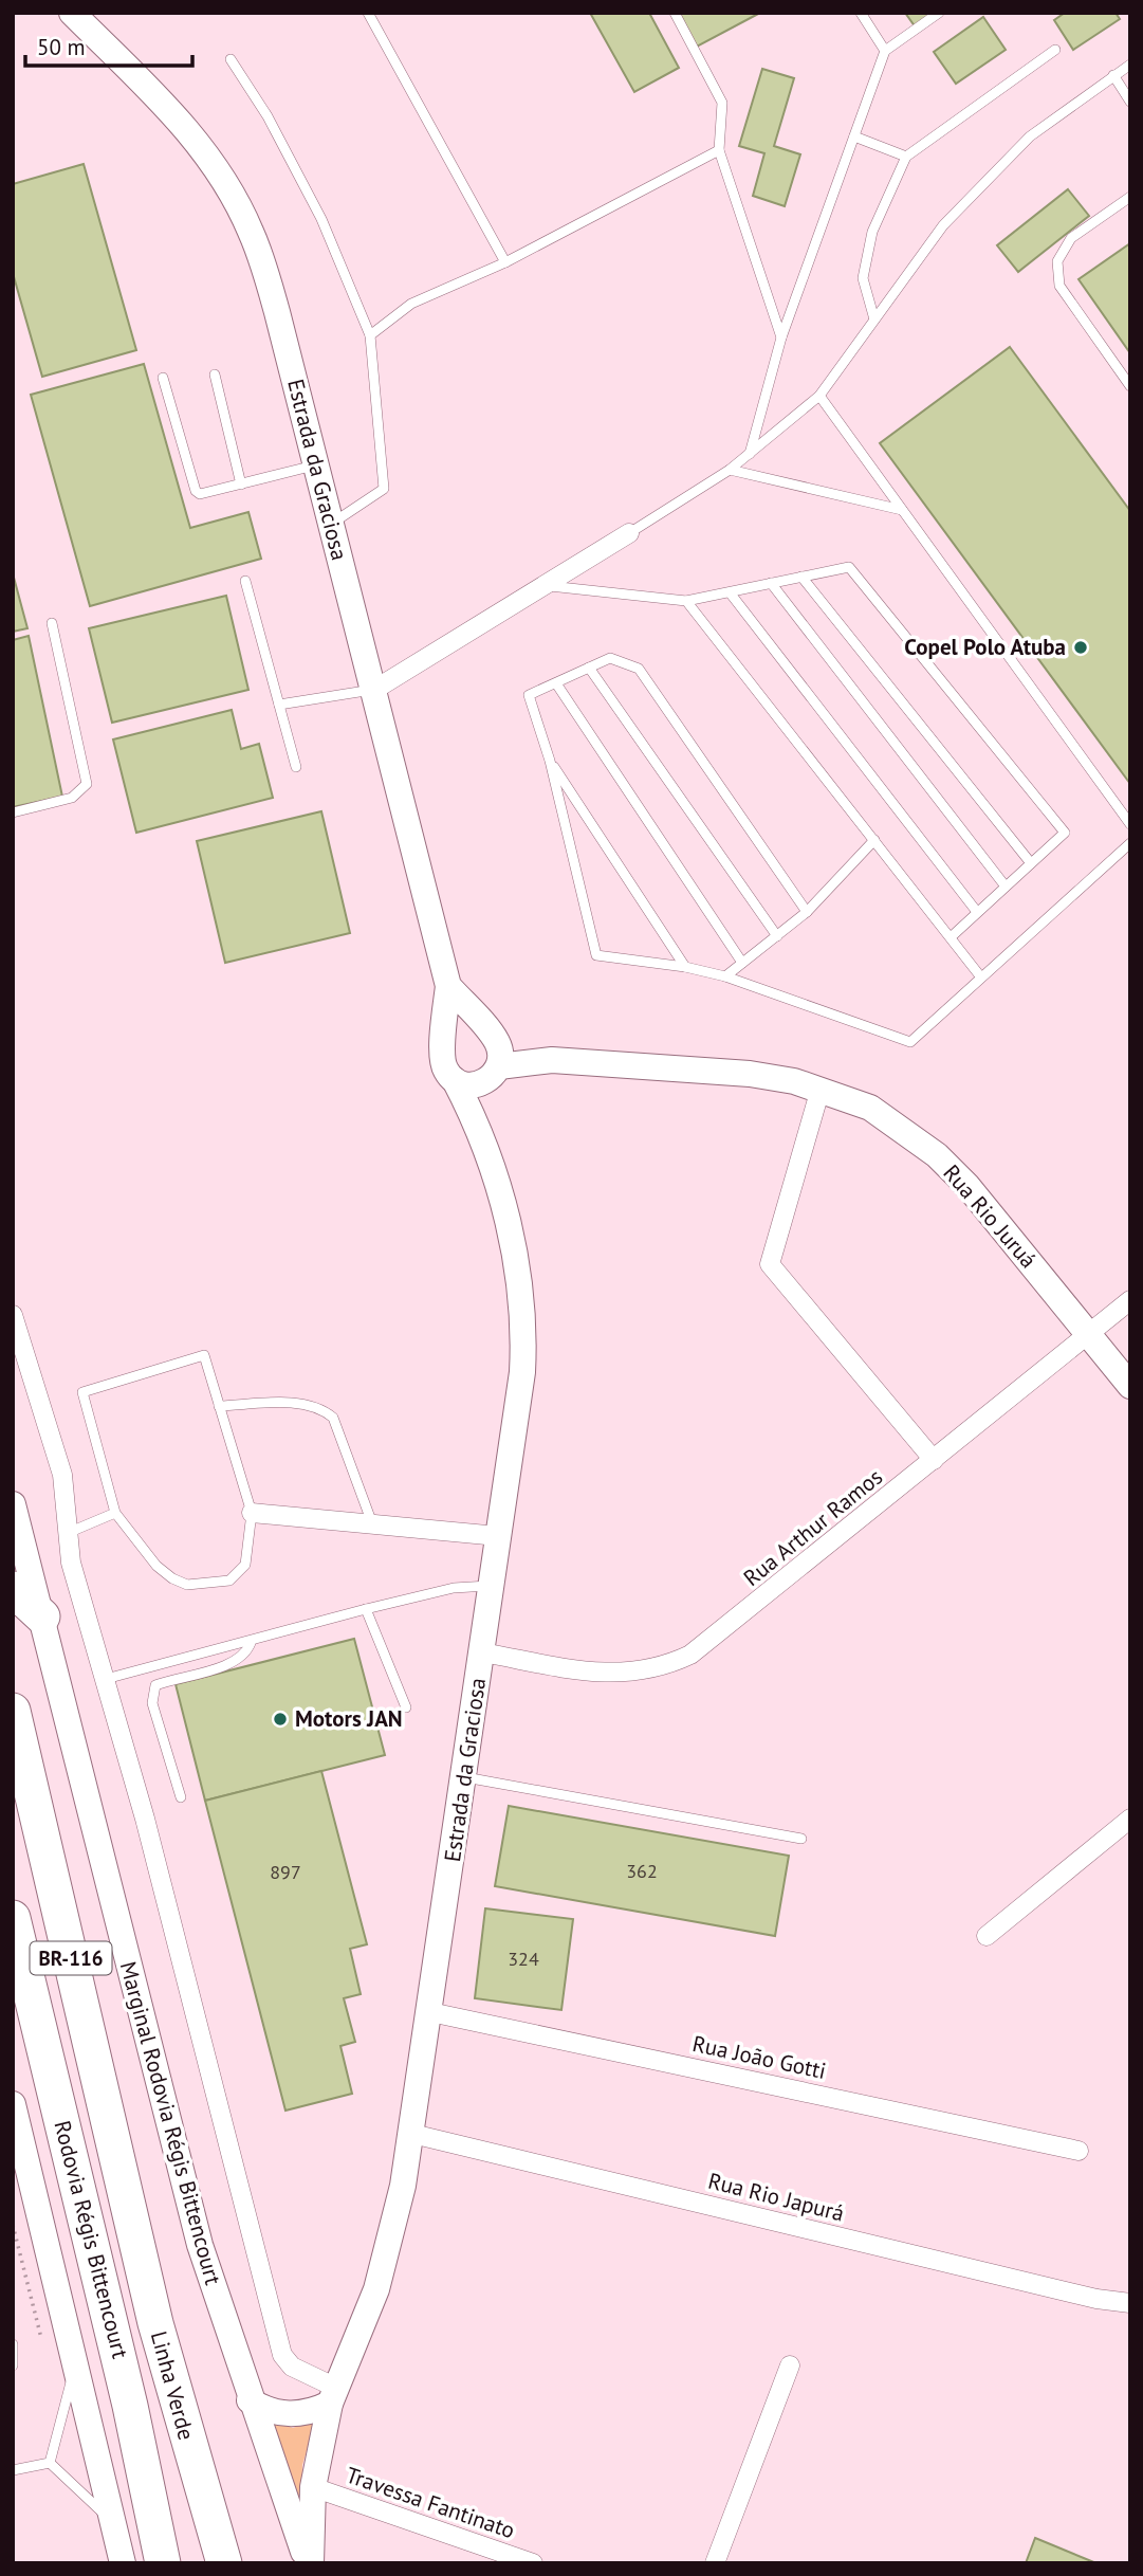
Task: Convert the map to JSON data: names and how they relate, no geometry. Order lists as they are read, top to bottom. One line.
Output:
{"streets":{"highway":["BR-116","Rodovia Régis Bittencourt","Linha Verde"],"main road":["Estrada da Graciosa","Rua Rio Juruá","Marginal Rodovia Régis Bittencourt"],"street":["Rua Arthur Ramos","Rua João Gotti","Rua Rio Japurá","Travessa Fantinato"]},"crossings":[["Estrada da Graciosa","Rua Rio Juruá"],["Estrada da Graciosa","Rua Arthur Ramos"],["Estrada da Graciosa","Rua João Gotti"],["Estrada da Graciosa","Marginal Rodovia Régis Bittencourt"],["Estrada da Graciosa","Rua Rio Japurá"],["Estrada da Graciosa","Travessa Fantinato"],["Rua Rio Juruá","Rua Arthur Ramos"],["BR-116","Rodovia Régis Bittencourt"],["Rodovia Régis Bittencourt","Linha Verde"]],"places":["Copel Polo Atuba","Motors JAN"],"house_numbers":["362","897","324"],"scale_bar":"50 m"}
